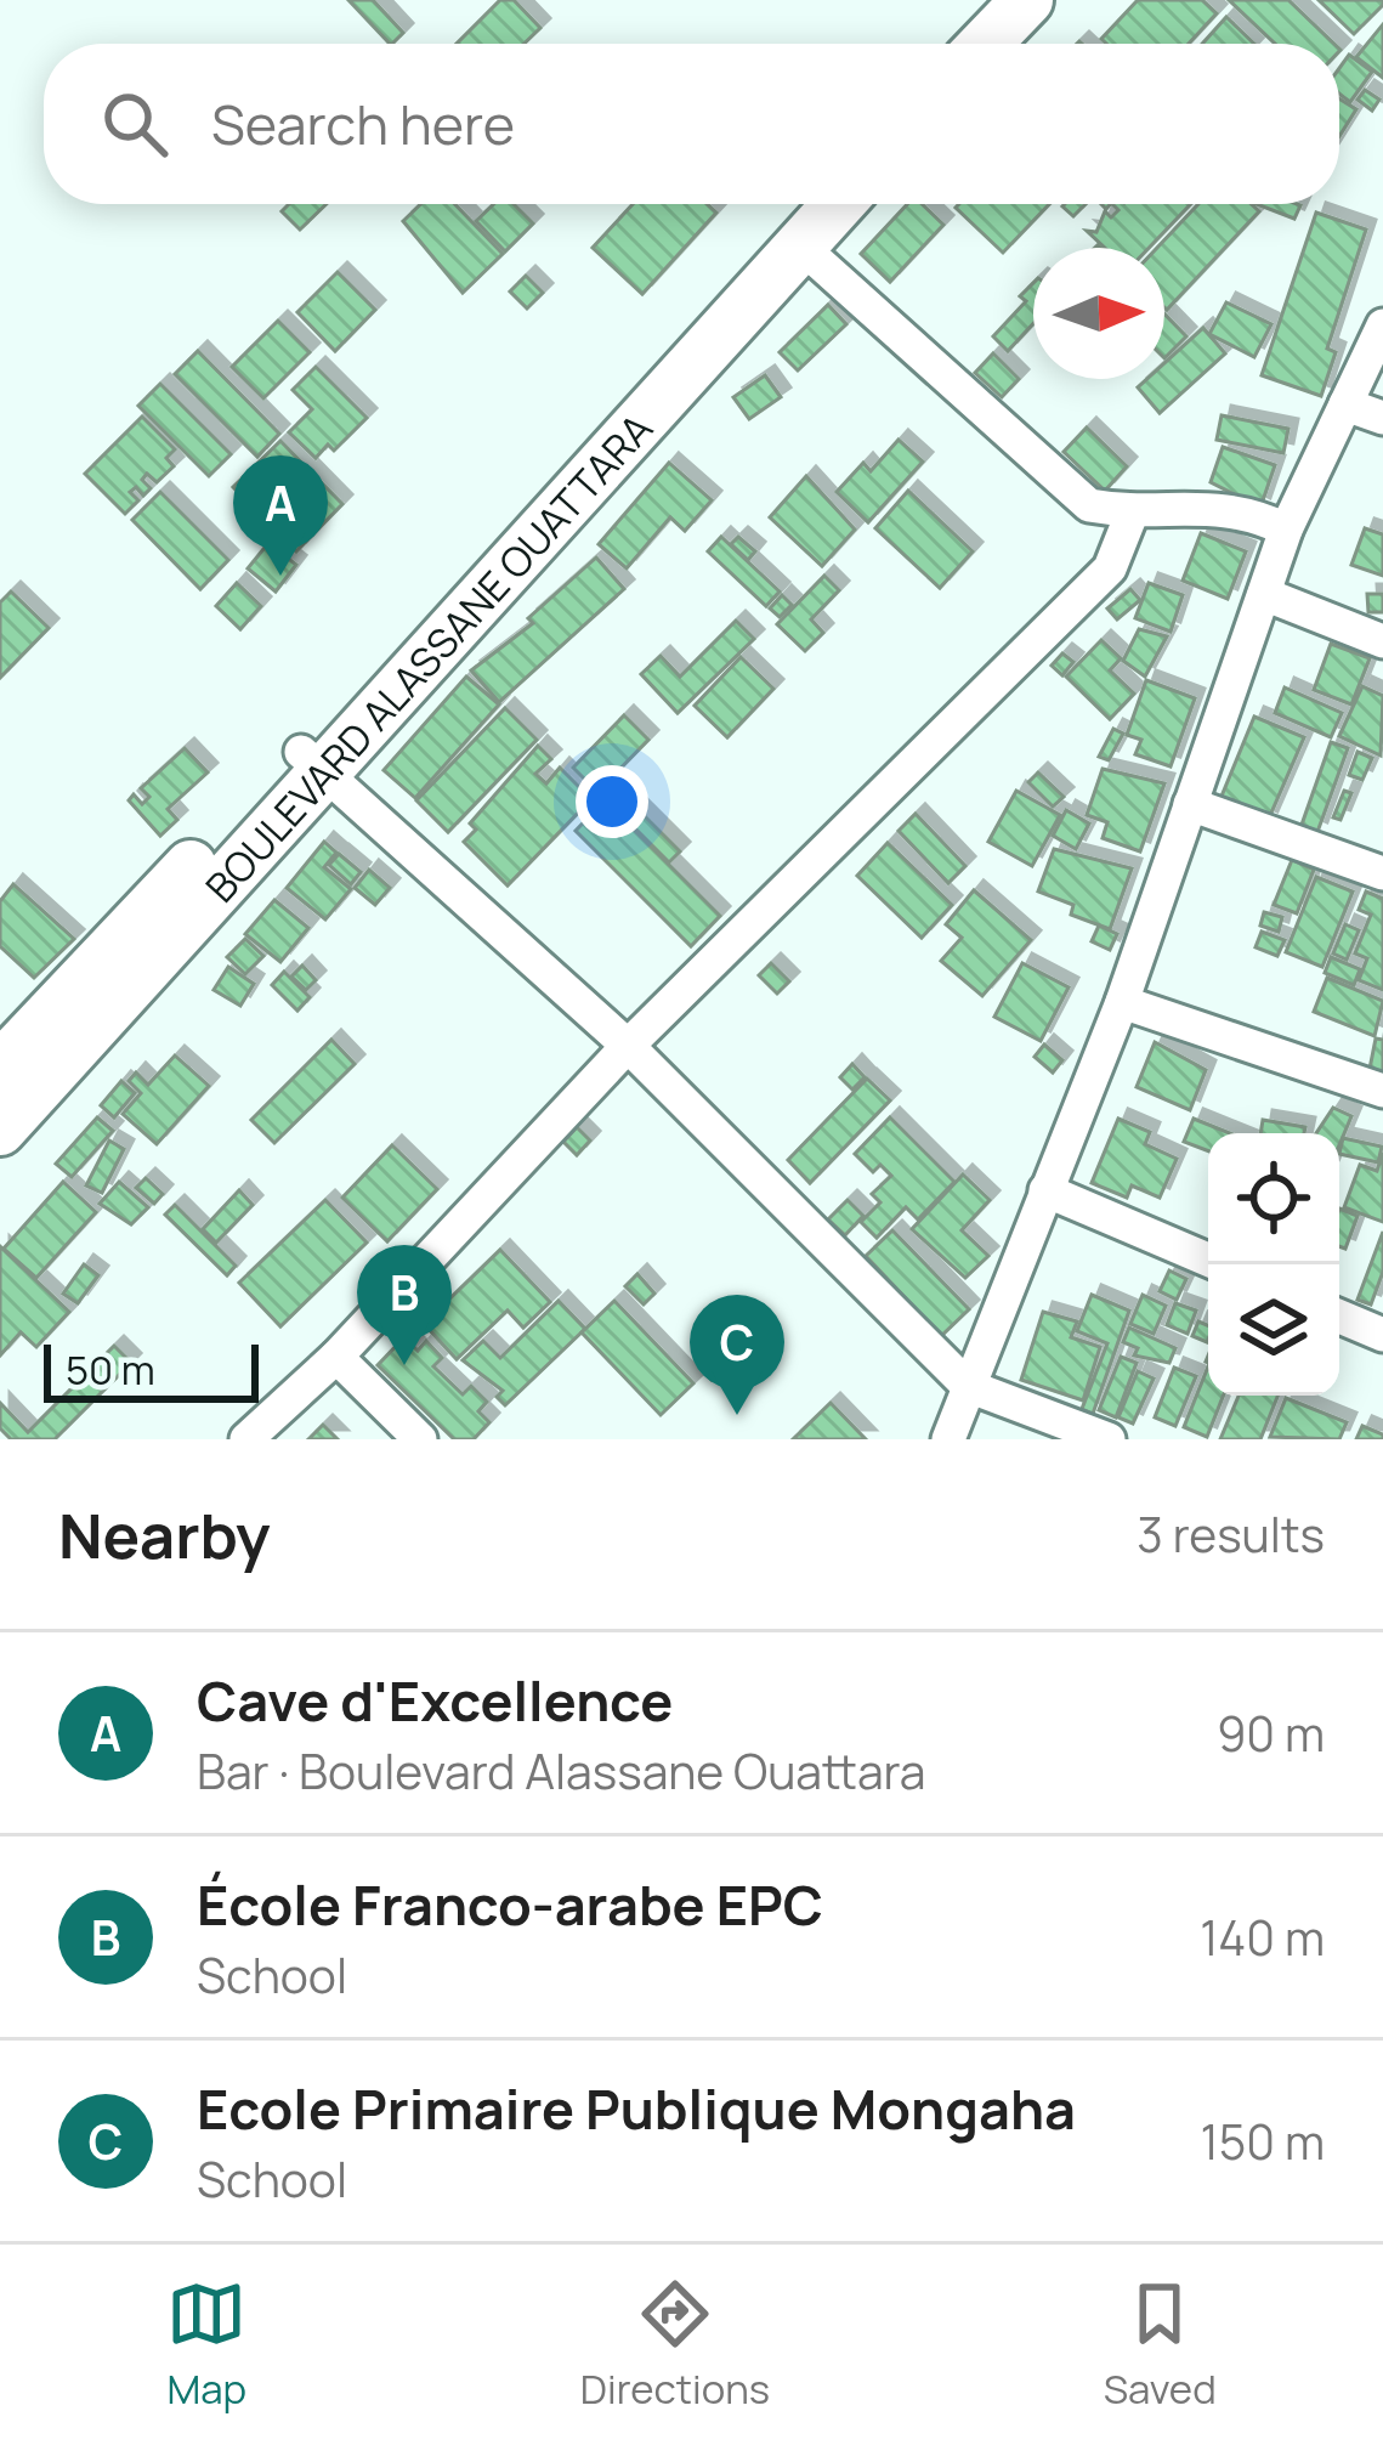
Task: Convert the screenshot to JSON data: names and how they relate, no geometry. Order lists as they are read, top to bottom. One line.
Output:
{"streets":{"main road":["BOULEVARD ALASSANE OUATTARA"]},"scale_bar":"50 m","north":"right","page":{"search":"Search here","pins":["A","B","C"],"scale":"50 m","heading":["Nearby","3 results"],"list":[{"mark":"A","name":"Cave d'Excellence","note":"Bar · Boulevard Alassane Ouattara","value":"90 m"},{"mark":"B","name":"École Franco-arabe EPC","note":"School","value":"140 m"},{"mark":"C","name":"Ecole Primaire Publique Mongaha","note":"School","value":"150 m"}],"nav":["Map","Directions","Saved"]}}
